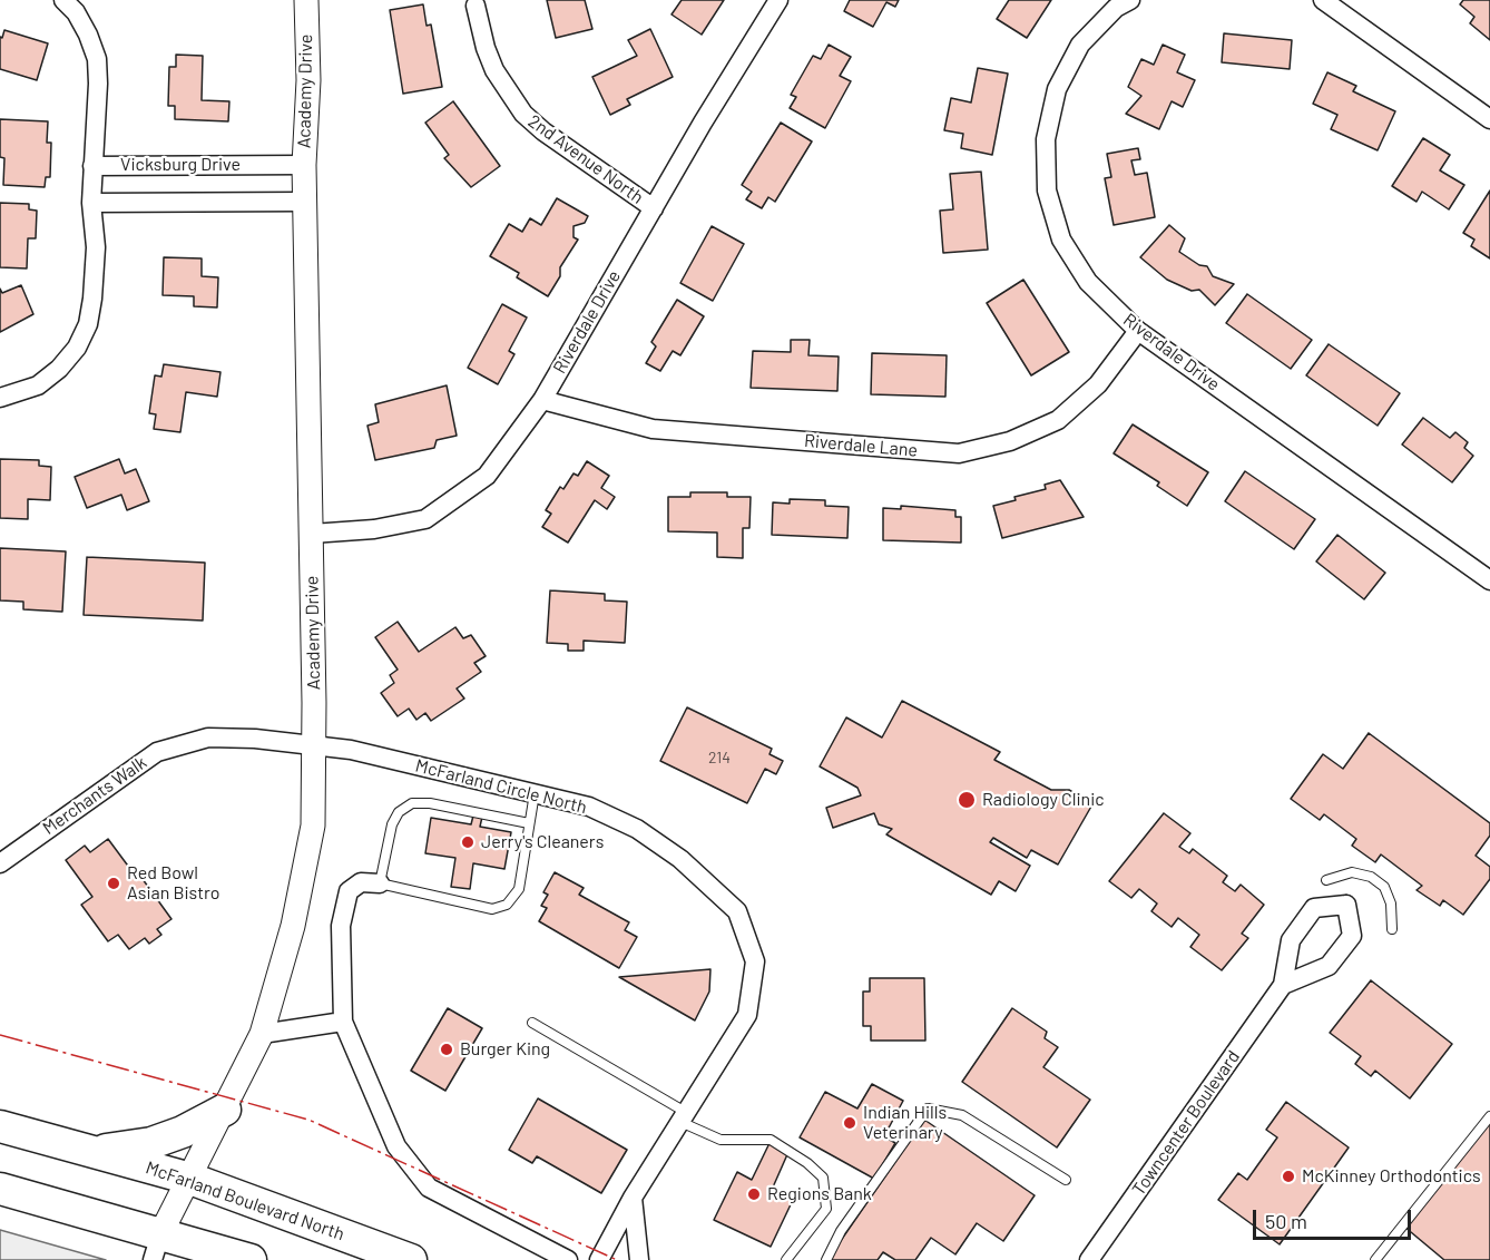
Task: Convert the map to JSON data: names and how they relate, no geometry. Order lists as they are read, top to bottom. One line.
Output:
{"streets":{"highway":["McFarland Boulevard North"],"street":["Academy Drive","2nd Avenue North","Vicksburg Drive","Riverdale Drive","Riverdale Lane","McFarland Circle North","Merchants Walk","Towncenter Boulevard"]},"crossings":[["Academy Drive","Vicksburg Drive"],["Academy Drive","Riverdale Drive"],["Academy Drive","Merchants Walk"],["Academy Drive","McFarland Boulevard North"],["2nd Avenue North","Riverdale Drive"],["Riverdale Drive","Riverdale Lane"],["McFarland Circle North","Merchants Walk"]],"places":["Radiology Clinic","Jerry's Cleaners","Red Bowl Asian Bistro","Burger King","Indian Hills Veterinary","McKinney Orthodontics","Regions Bank"],"house_numbers":["214"],"scale_bar":"50 m"}
